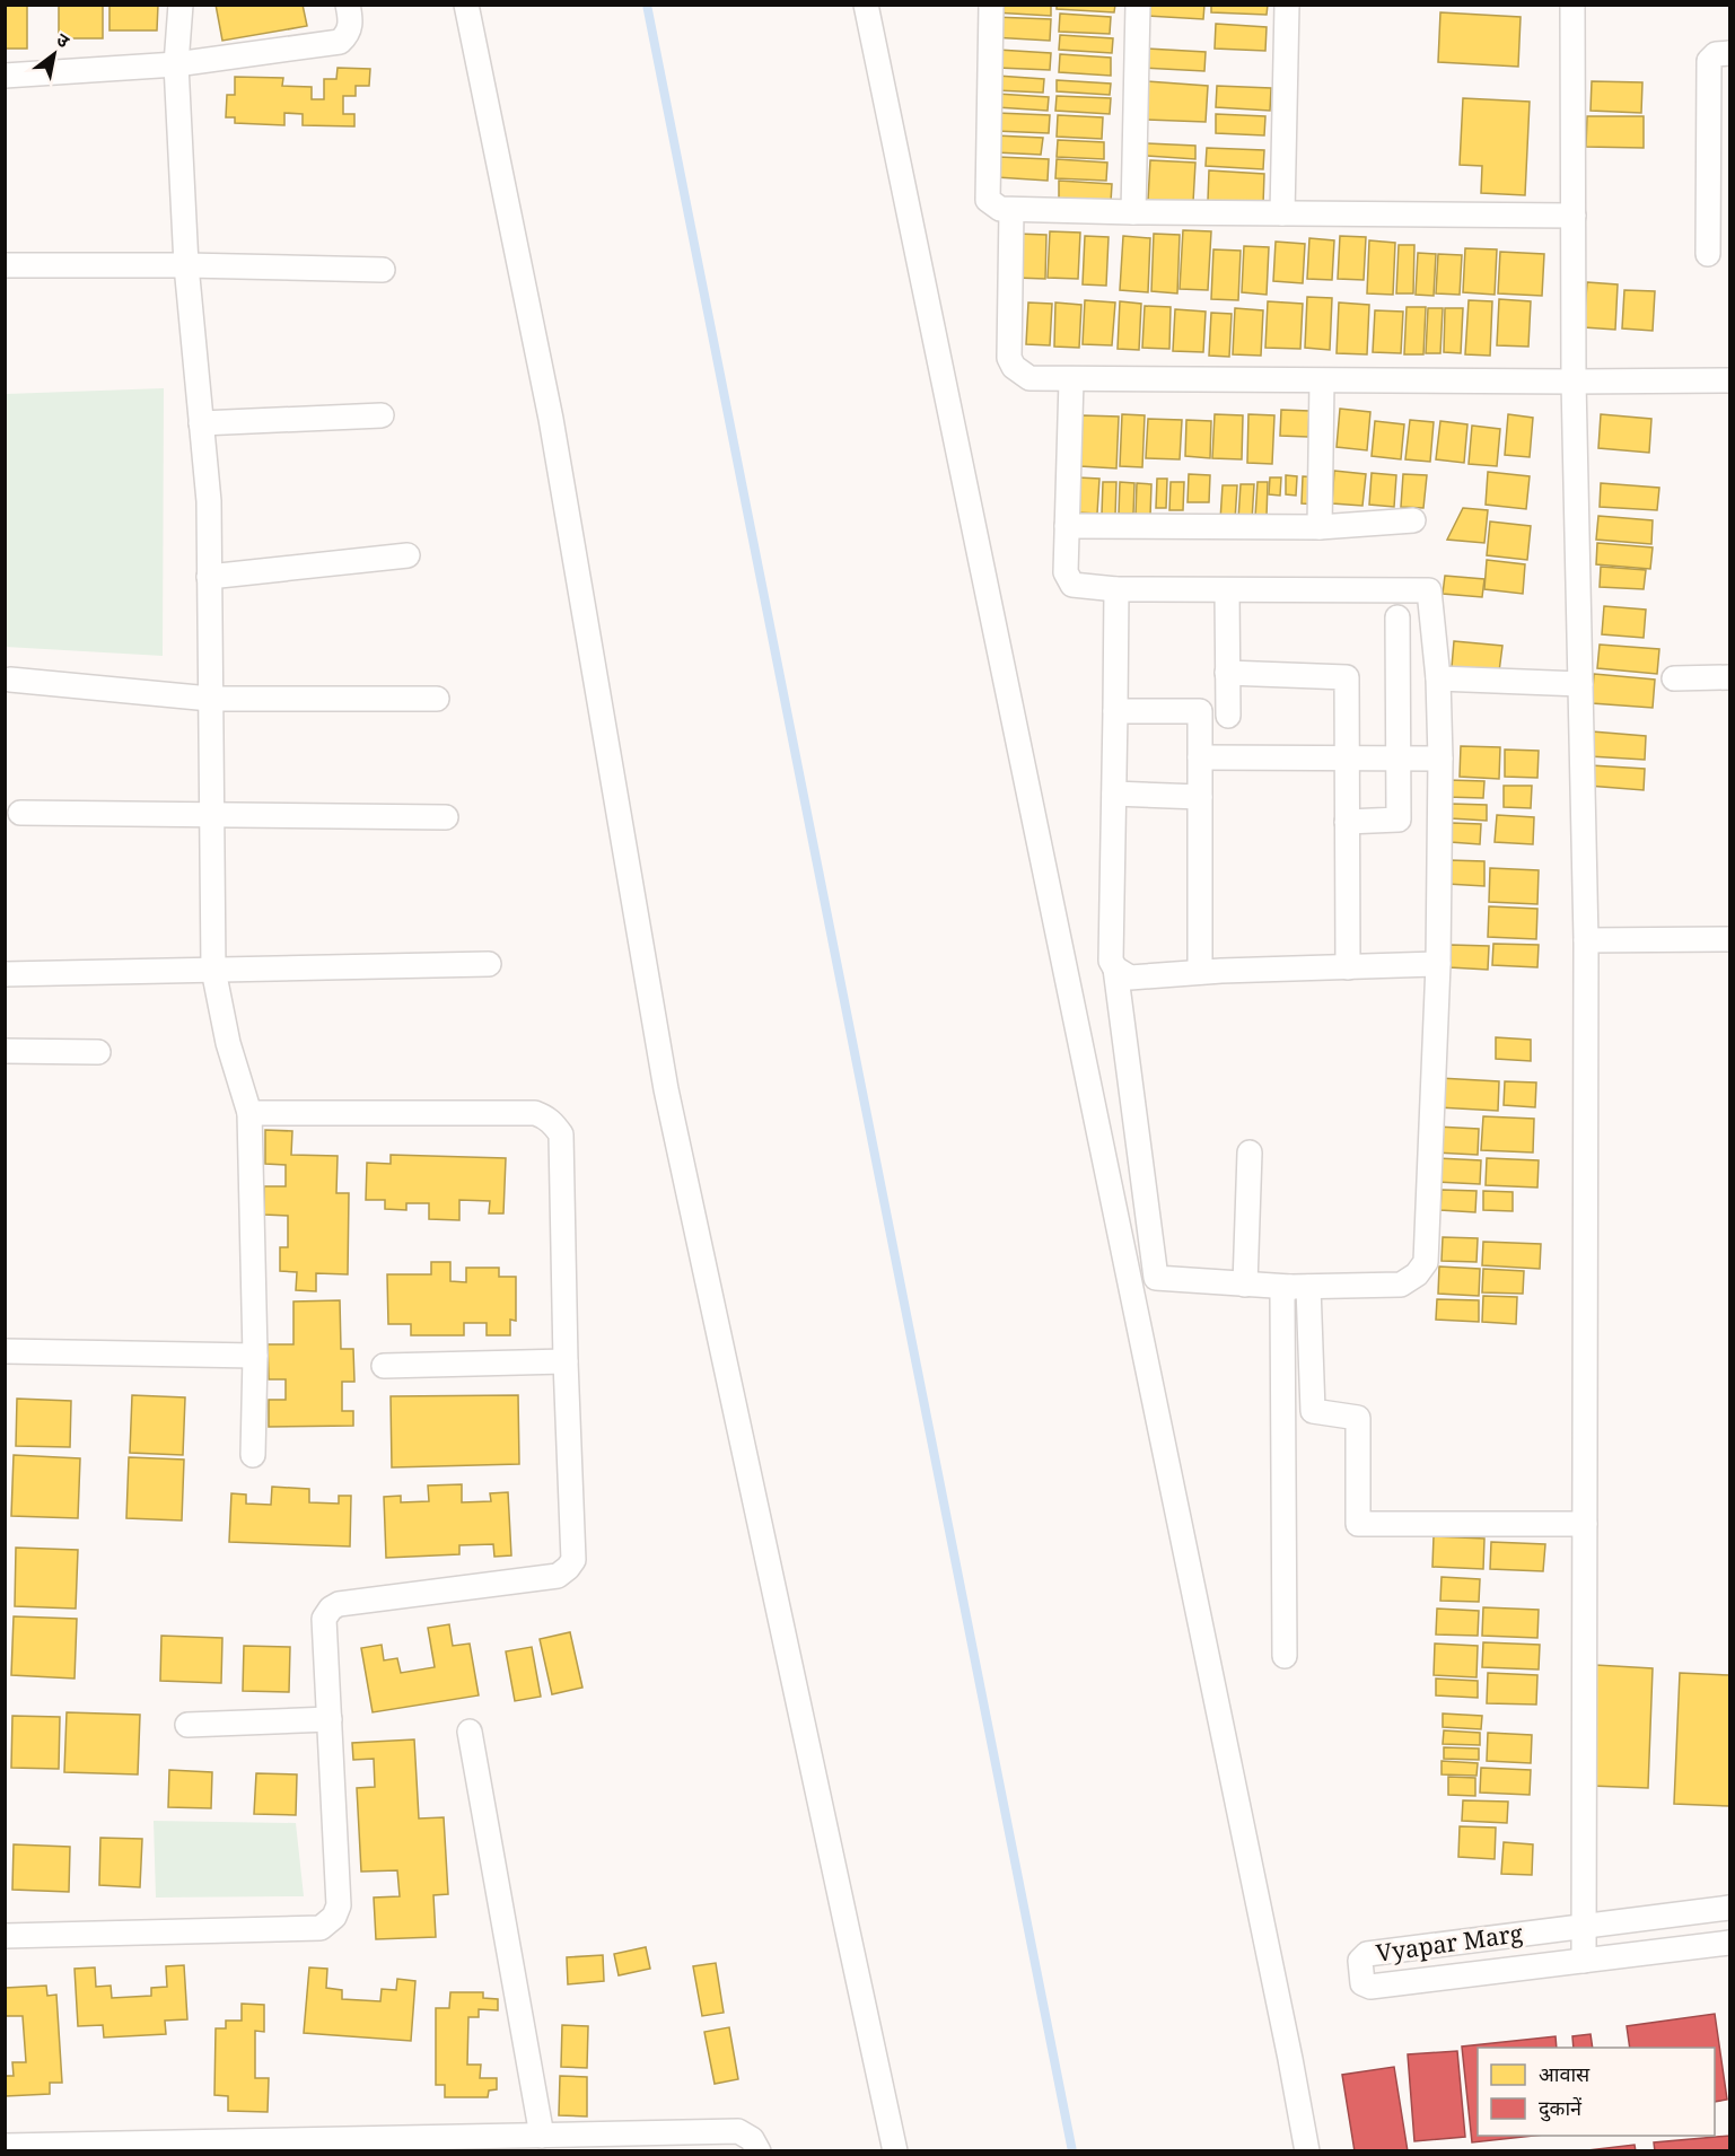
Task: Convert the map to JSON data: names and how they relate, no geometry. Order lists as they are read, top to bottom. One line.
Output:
{"streets":{"street":["Vyapar Marg"]},"legend":["आवास","दुकानें"],"north":"top right"}
